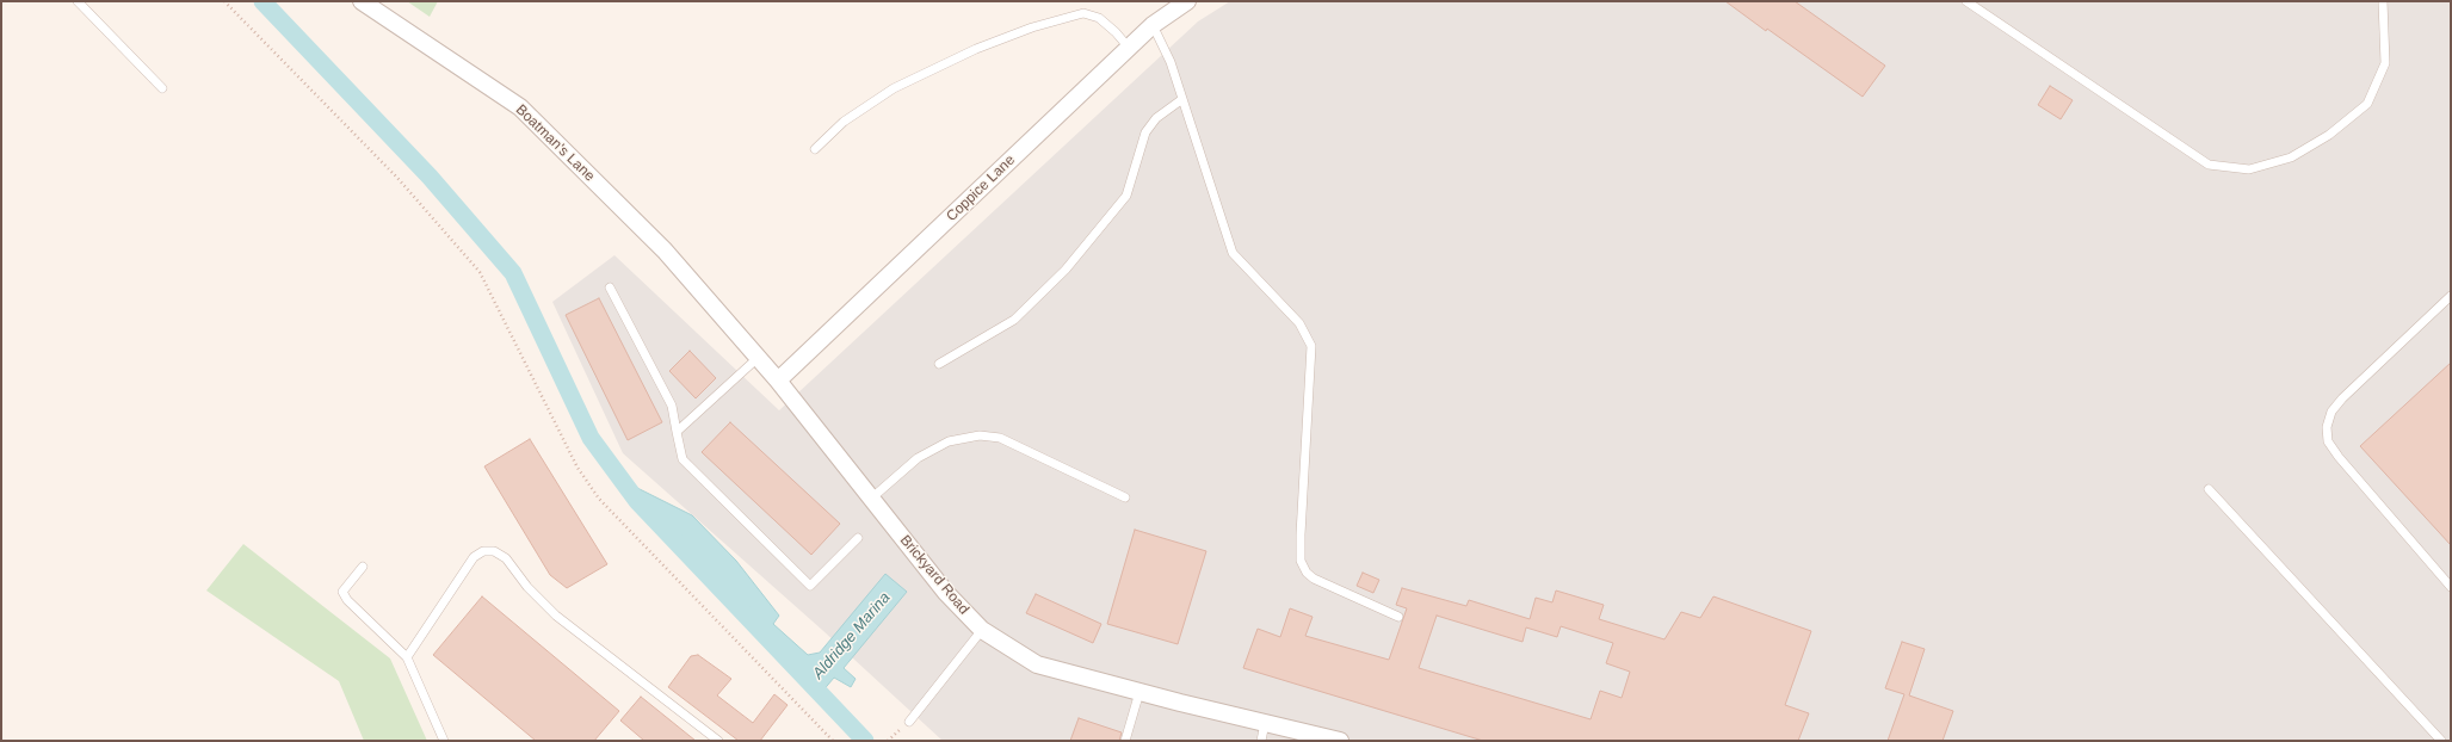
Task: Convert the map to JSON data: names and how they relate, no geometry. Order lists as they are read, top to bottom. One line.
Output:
{"streets":{"street":["Boatman's Lane","Coppice Lane","Brickyard Road"]},"crossings":[["Boatman's Lane","Brickyard Road"],["Coppice Lane","Brickyard Road"]],"water":["Aldridge Marina"]}
